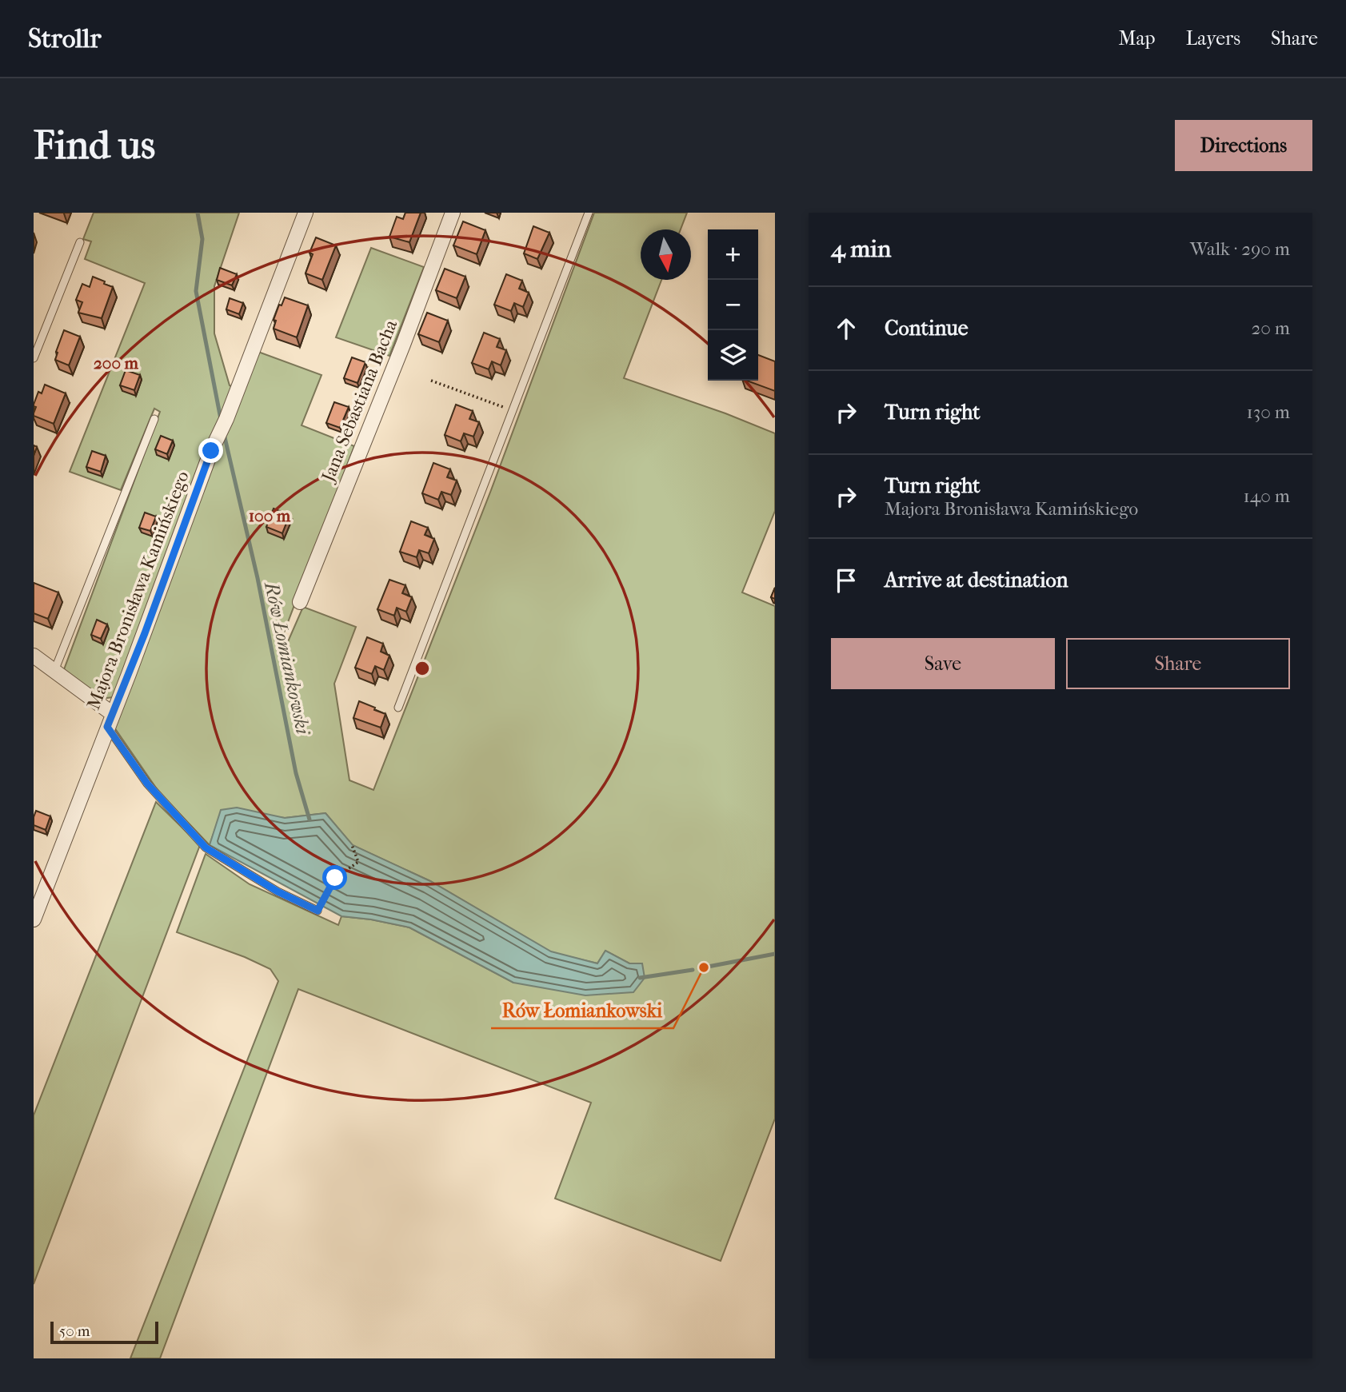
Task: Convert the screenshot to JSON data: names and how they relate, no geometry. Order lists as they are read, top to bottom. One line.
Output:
{"streets":{"street":["Jana Sebastiana Bacha","Majora Bronisława Kamińskiego"]},"water":["Rów Łomiankowski"],"places":["Rów Łomiankowski"],"scale_bar":"50 m","north":"bottom","page":{"header":"Strollr","nav":["Map","Layers","Share"],"buttons":["Directions",["Save","Share"]],"title":"Find us","heading":["4 min","Walk · 290 m"],"map_buttons":["+","−"],"list":[["Continue","20 m"],["Turn right","130 m"],["Turn right","Majora Bronisława Kamińskiego","140 m"],"Arrive at destination"],"scale":"50 m"},"rings":["200 m","100 m"]}
